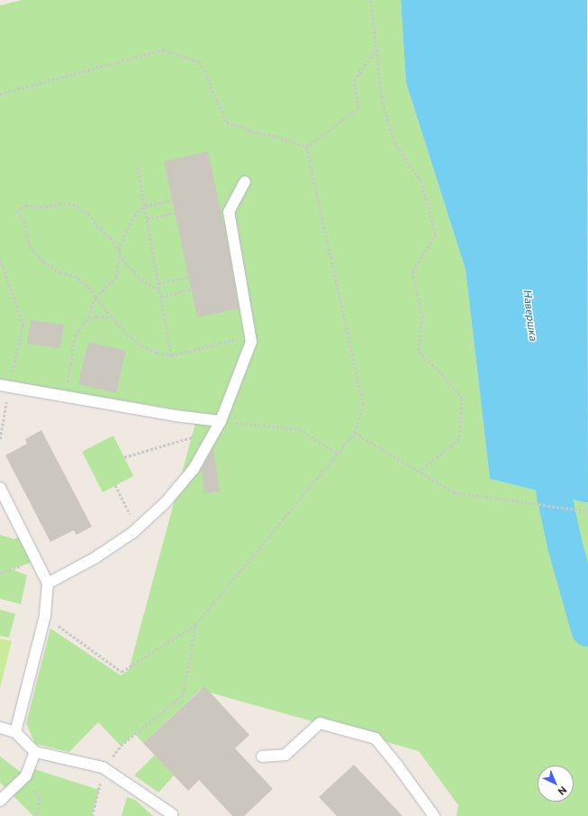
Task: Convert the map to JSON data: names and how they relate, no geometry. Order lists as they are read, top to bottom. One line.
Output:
{"water":["Навершка"],"north":"bottom right"}
